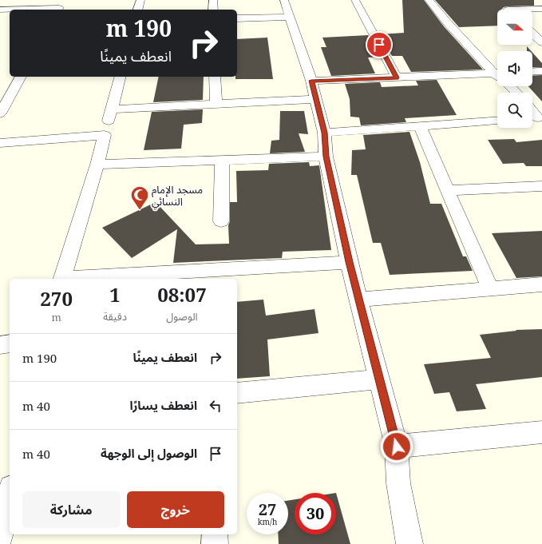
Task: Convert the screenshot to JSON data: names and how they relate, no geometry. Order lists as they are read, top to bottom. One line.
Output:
{"places":{"mosque":["مسجد الإمام النسائي"]},"north":"right","page":{"turn":["190 m","انعطف يمينًا"],"eta":["08:07","الوصول","1","دقيقة","270","m"],"list":[{"name":"انعطف يمينًا","value":"190 m"},{"name":"انعطف يسارًا","value":"40 m"},{"name":"الوصول إلى الوجهة","value":"40 m"}],"buttons":["خروج","مشاركة"],"speed":"27 km/h","limit":"30"}}
